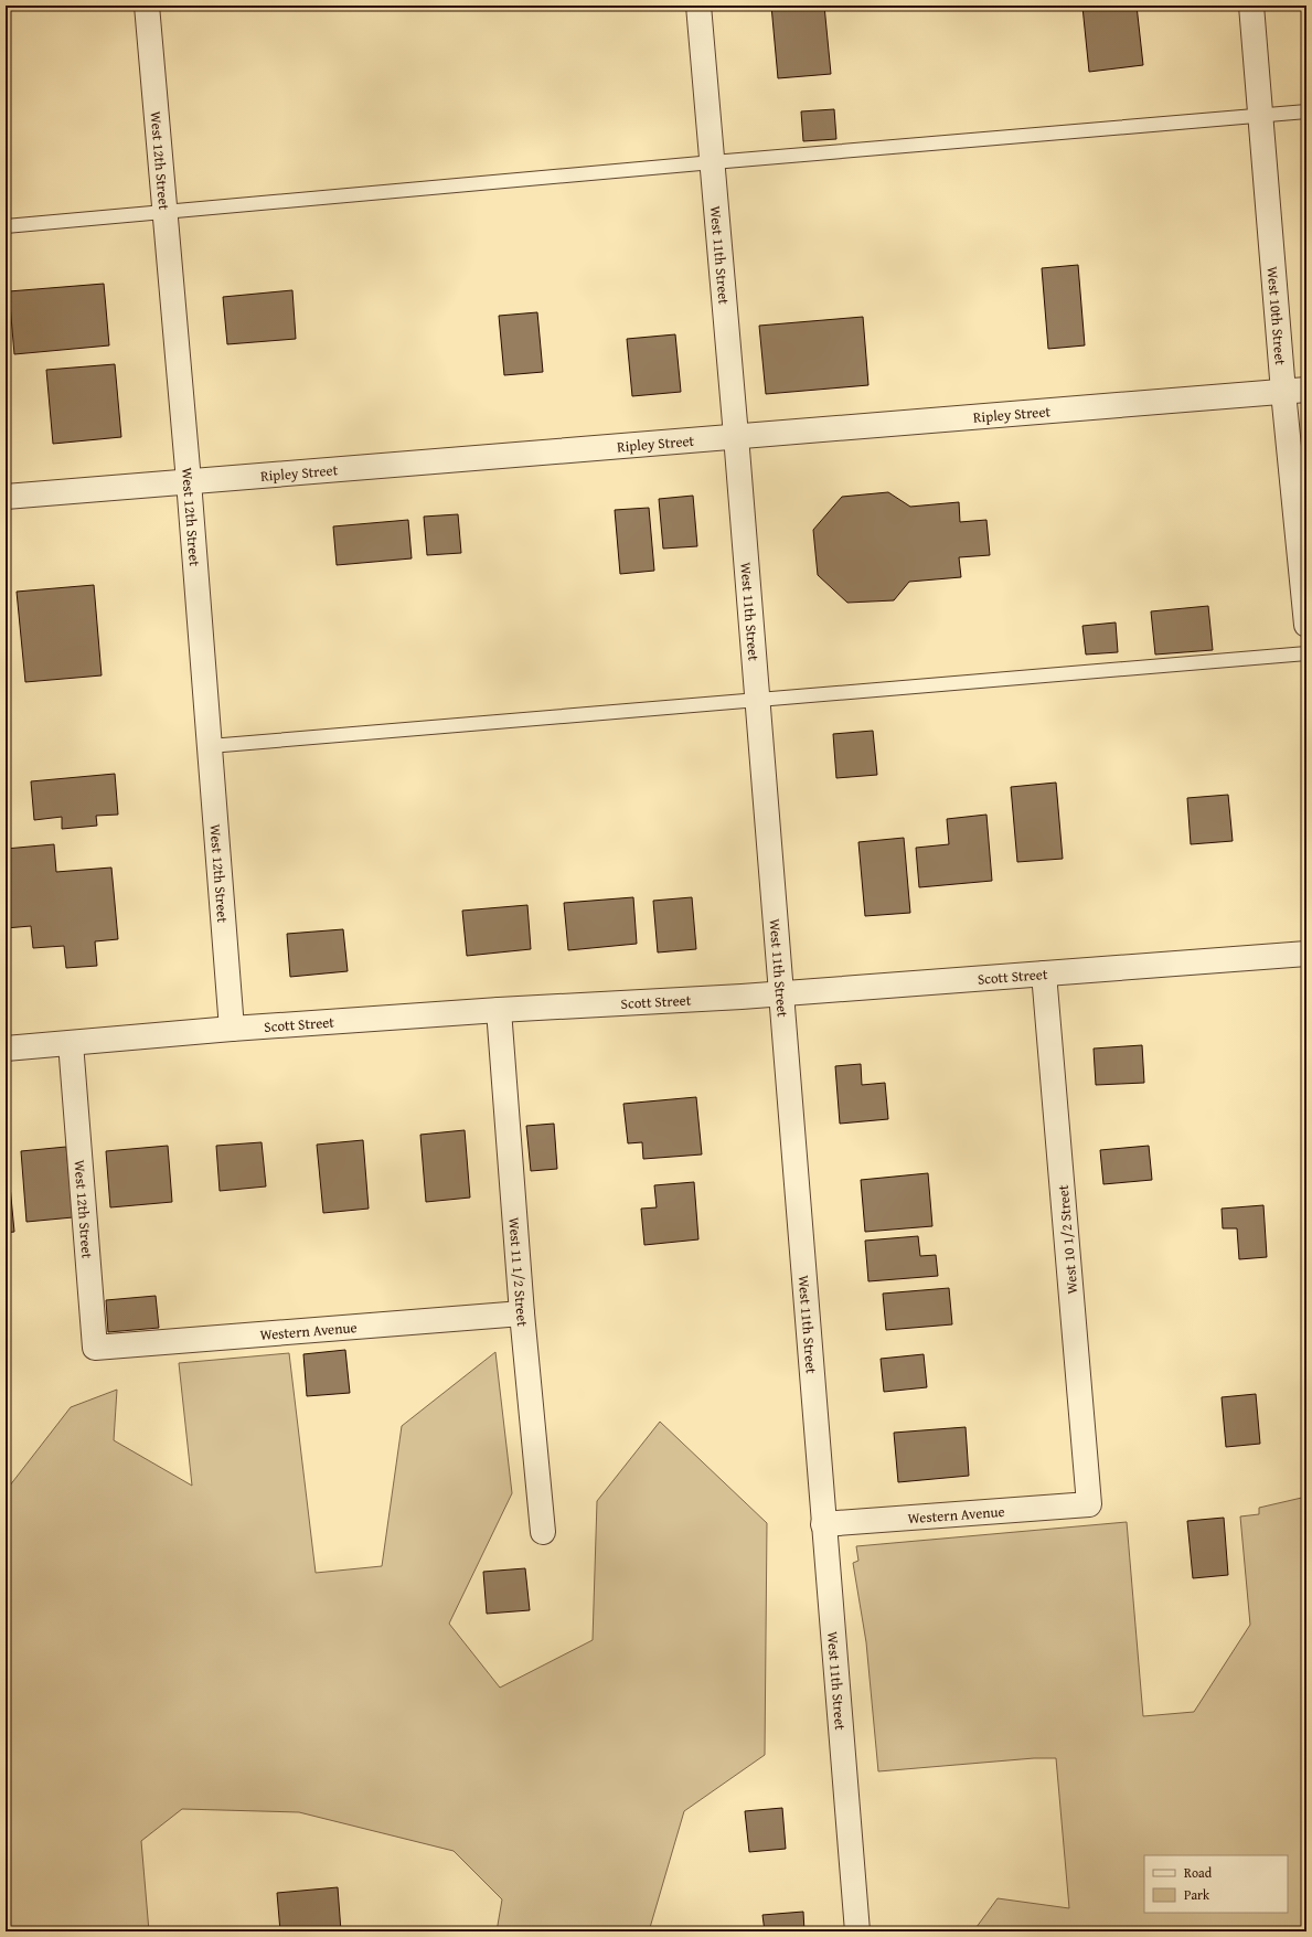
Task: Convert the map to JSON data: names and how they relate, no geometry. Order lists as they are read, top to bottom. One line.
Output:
{"streets":{"street":["West 12th Street","West 11th Street","West 10th Street","Ripley Street","Scott Street","West 10 1/2 Street","West 11 1/2 Street","Western Avenue"]},"crossings":[["West 12th Street","Ripley Street"],["West 12th Street","Scott Street"],["West 12th Street","Western Avenue"],["West 11th Street","Ripley Street"],["West 11th Street","Scott Street"],["West 11th Street","Western Avenue"],["West 10th Street","Ripley Street"],["Scott Street","West 10 1/2 Street"],["Scott Street","West 11 1/2 Street"],["West 10 1/2 Street","Western Avenue"],["West 11 1/2 Street","Western Avenue"]],"legend":["Road","Park"]}
